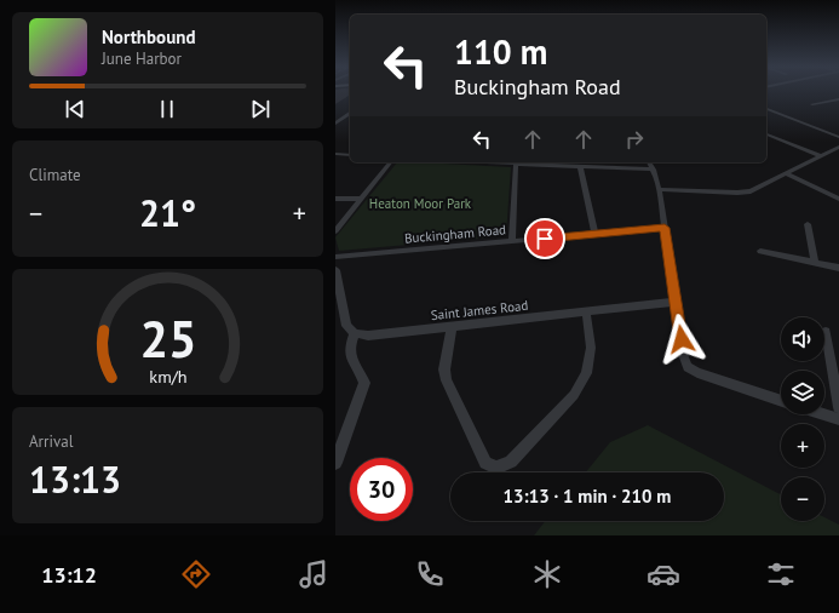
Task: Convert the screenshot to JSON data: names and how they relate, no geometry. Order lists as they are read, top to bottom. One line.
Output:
{"streets":{"street":["Buckingham Road","Saint James Road"]},"parks":["Heaton Moor Park"],"page":{"turn":["110 m","Buckingham Road"],"song":["Northbound","June Harbor"],"tile":["Climate",["Arrival","13:13"]],"heat":["−","21°","+"],"map_buttons":["+","−"],"limit":"30","trip":"13:13 · 1 min · 210 m","tabs":"13:12","gauge":["25","km/h"]}}
